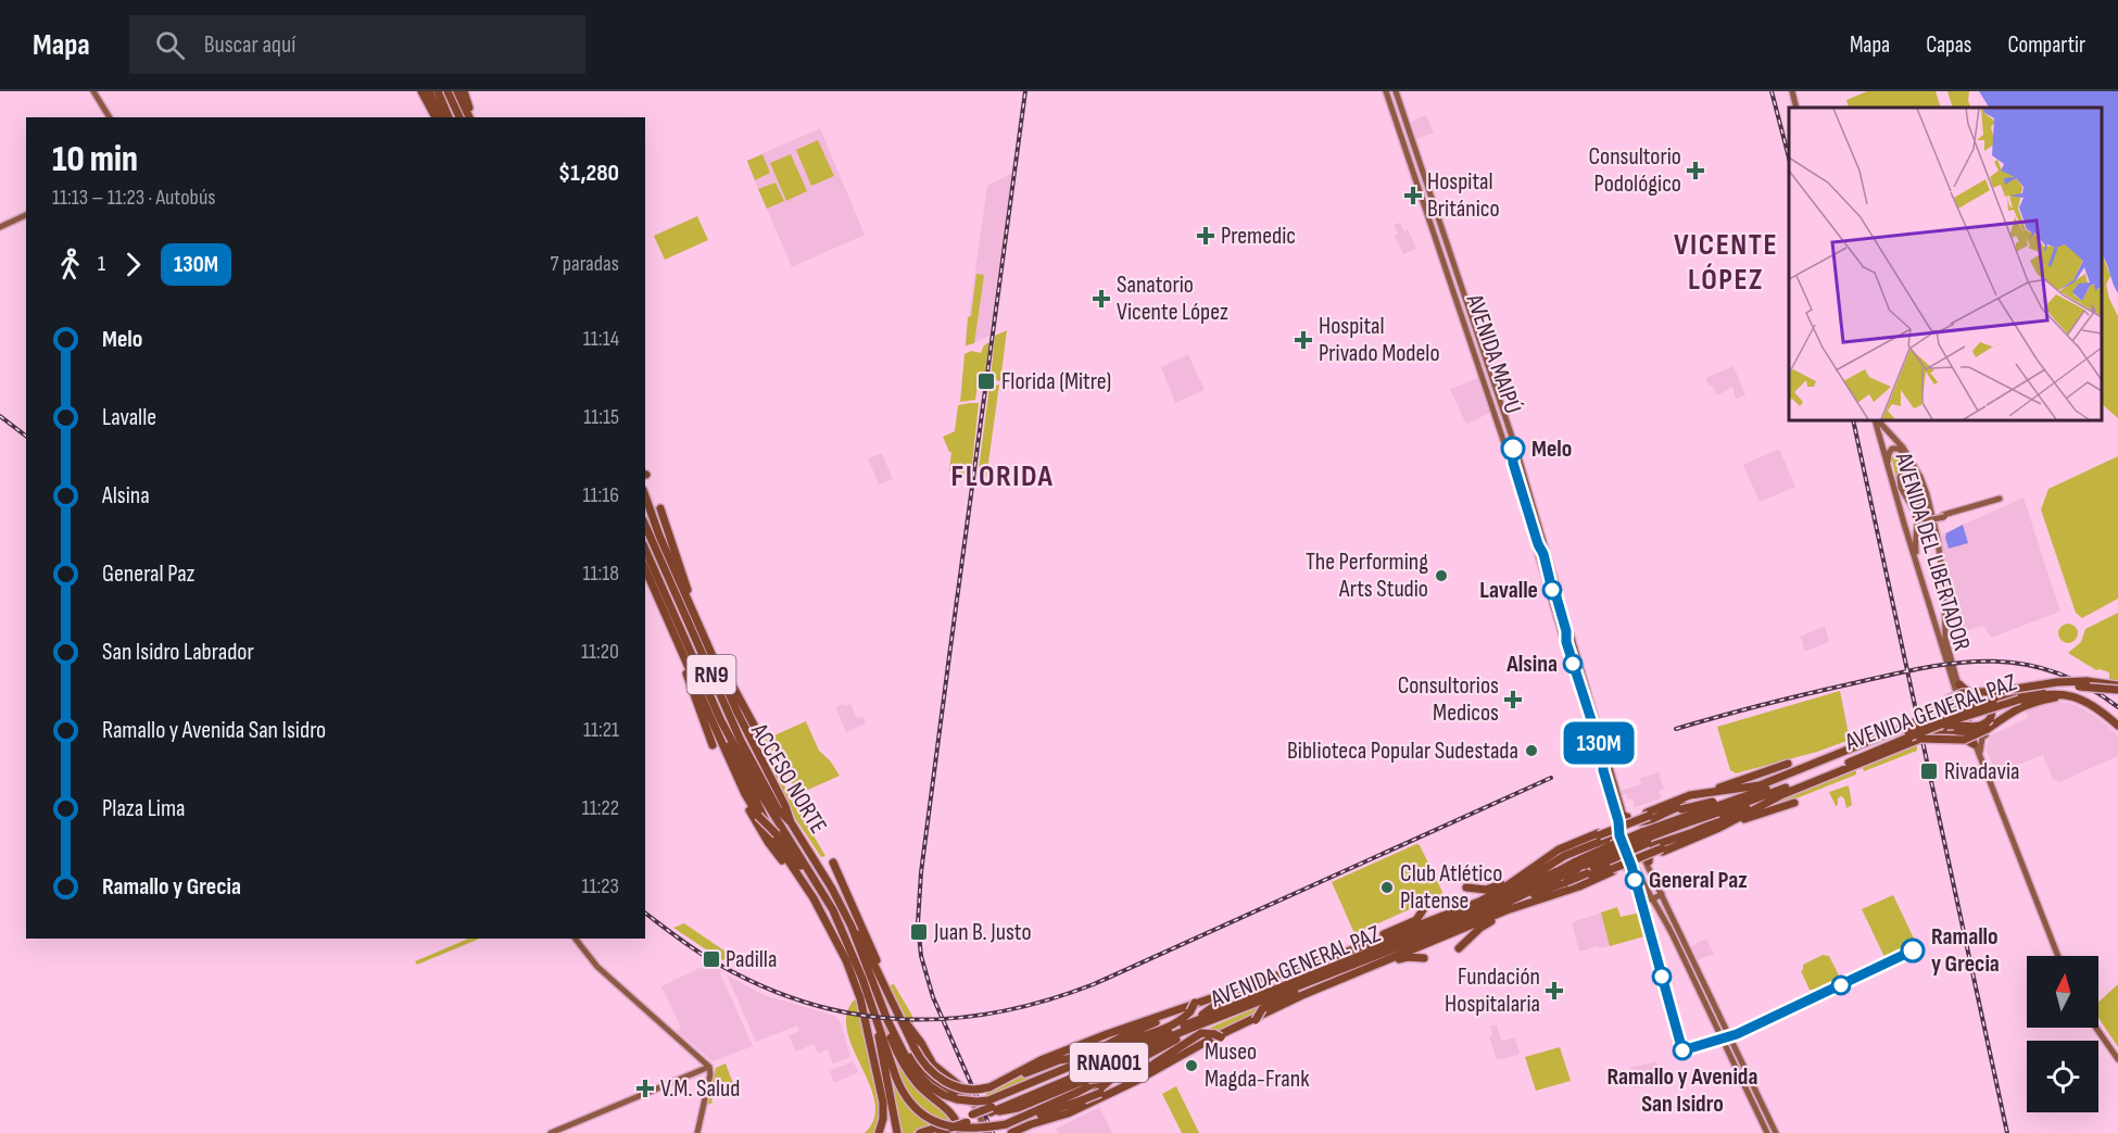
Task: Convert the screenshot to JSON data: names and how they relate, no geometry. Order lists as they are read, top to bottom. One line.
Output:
{"streets":{"highway":["RN9","AVENIDA GENERAL PAZ","ACCESO NORTE","RNA001"],"main road":["AVENIDA MAIPÚ","AVENIDA DEL LIBERTADOR"]},"crossings":[["AVENIDA MAIPÚ","AVENIDA GENERAL PAZ"]],"districts":["VICENTE LÓPEZ","FLORIDA"],"places":{"health":["Consultorio Podológico","Hospital Británico","Premedic","Sanatorio Vicente López","Hospital Privado Modelo","Consultorios Medicos","Fundación Hospitalaria","V.M. Salud"],"transit":["Florida (Mitre)","Rivadavia","Juan B. Justo","Padilla"],"other":["Melo","The Performing Arts Studio","Lavalle","Alsina","Biblioteca Popular Sudestada","General Paz","Club Atlético Platense","Ramallo y Grecia","Ramallo y Avenida San Isidro","Museo Magda-Frank"]},"lines":["bus line 130M"],"north":"top","page":{"header":"Mapa","search":"Buscar aquí","nav":["Mapa","Capas","Compartir"],"on_map":"130M","heading":["10 min","11:13 – 11:23 · Autobús","$1,280"],"legs":["1","130M","7 paradas"],"list":[{"name":"Melo","value":"11:14"},{"name":"Lavalle","value":"11:15"},{"name":"Alsina","value":"11:16"},{"name":"General Paz","value":"11:18"},{"name":"San Isidro Labrador","value":"11:20"},{"name":"Ramallo y Avenida San Isidro","value":"11:21"},{"name":"Plaza Lima","value":"11:22"},{"name":"Ramallo y Grecia","value":"11:23"}]}}
